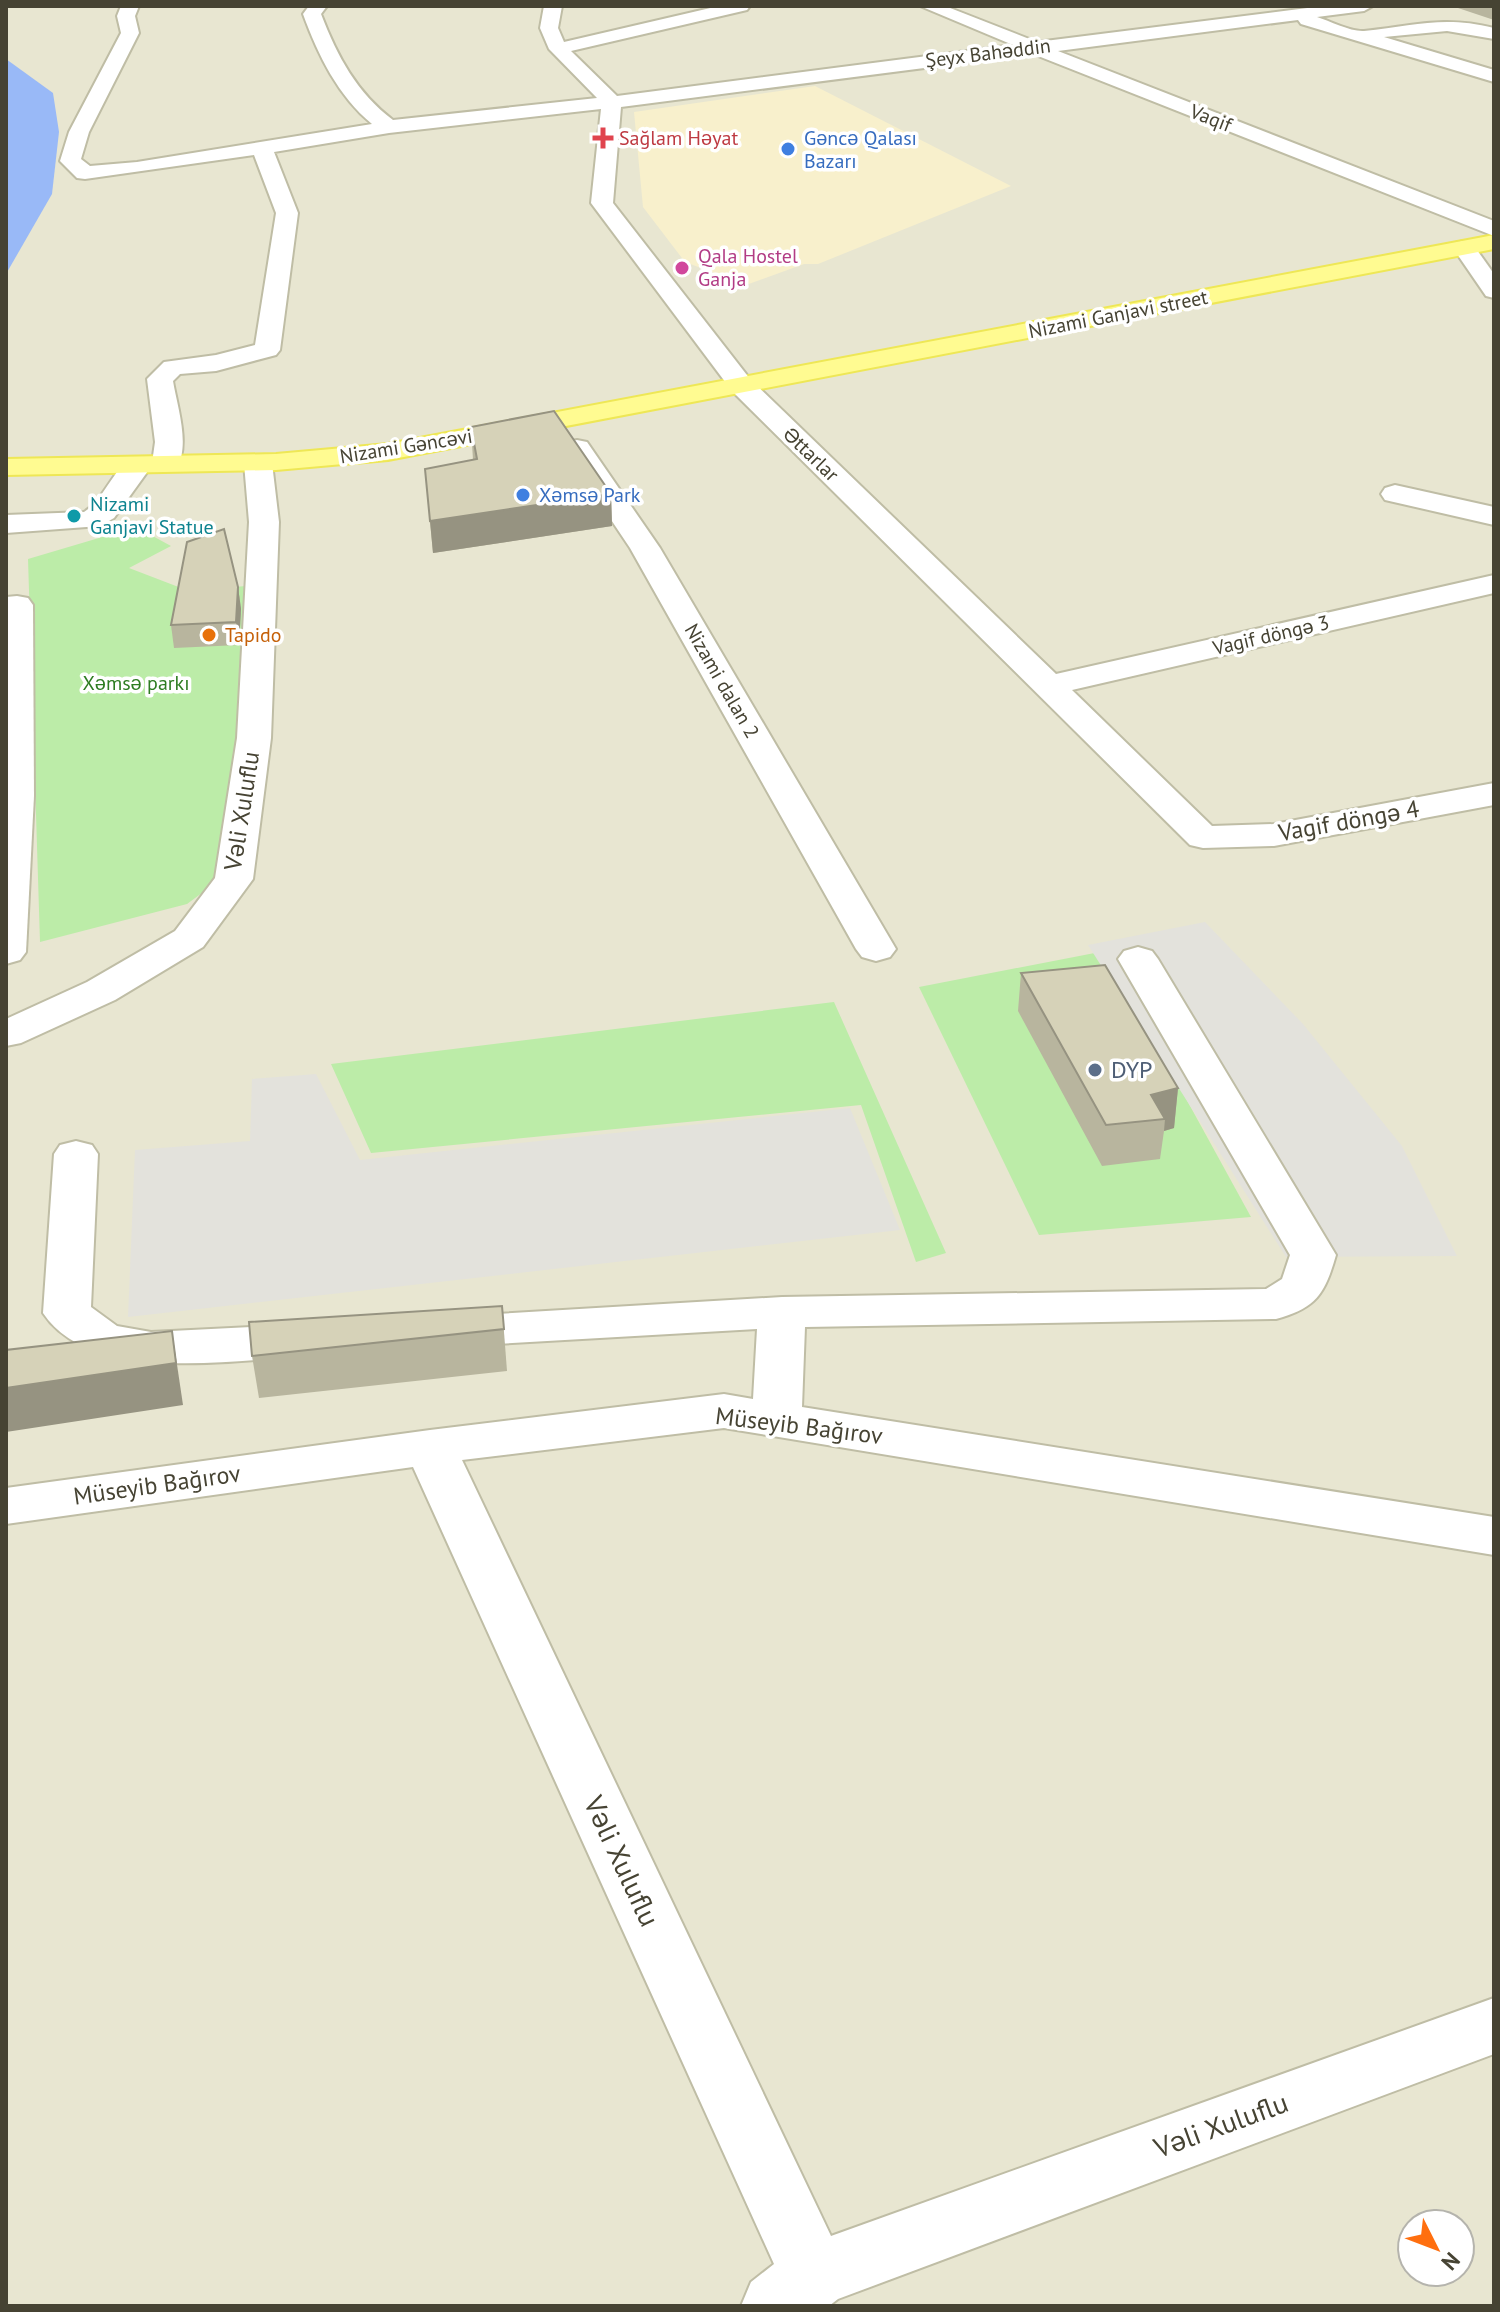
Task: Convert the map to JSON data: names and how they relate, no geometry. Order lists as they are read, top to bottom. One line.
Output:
{"streets":{"main road":["Nizami Ganjavi street","Nizami Gəncəvi"],"street":["Şeyx Bahəddin","Vaqif","Əttarlar","Vagif döngə 3","Nizami dalan 2","Vəli Xuluflu","Vagif döngə 4","Müseyib Bağırov"]},"crossings":[["Şeyx Bahəddin","Vaqif"],["Şeyx Bahəddin","Əttarlar"],["Nizami Ganjavi street","Nizami Gəncəvi"],["Nizami Ganjavi street","Əttarlar"],["Nizami Gəncəvi","Əttarlar"],["Nizami Gəncəvi","Nizami dalan 2"],["Nizami Gəncəvi","Vəli Xuluflu"],["Əttarlar","Vagif döngə 3"],["Əttarlar","Vagif döngə 4"],["Vəli Xuluflu","Müseyib Bağırov"]],"parks":["Xəmsə parkı"],"places":{"health":["Sağlam Həyat"],"other":["Gəncə Qalası Bazarı","Qala Hostel Ganja","Xəmsə Park","Nizami Ganjavi Statue","Tapido","DYP"]},"north":"bottom right"}
